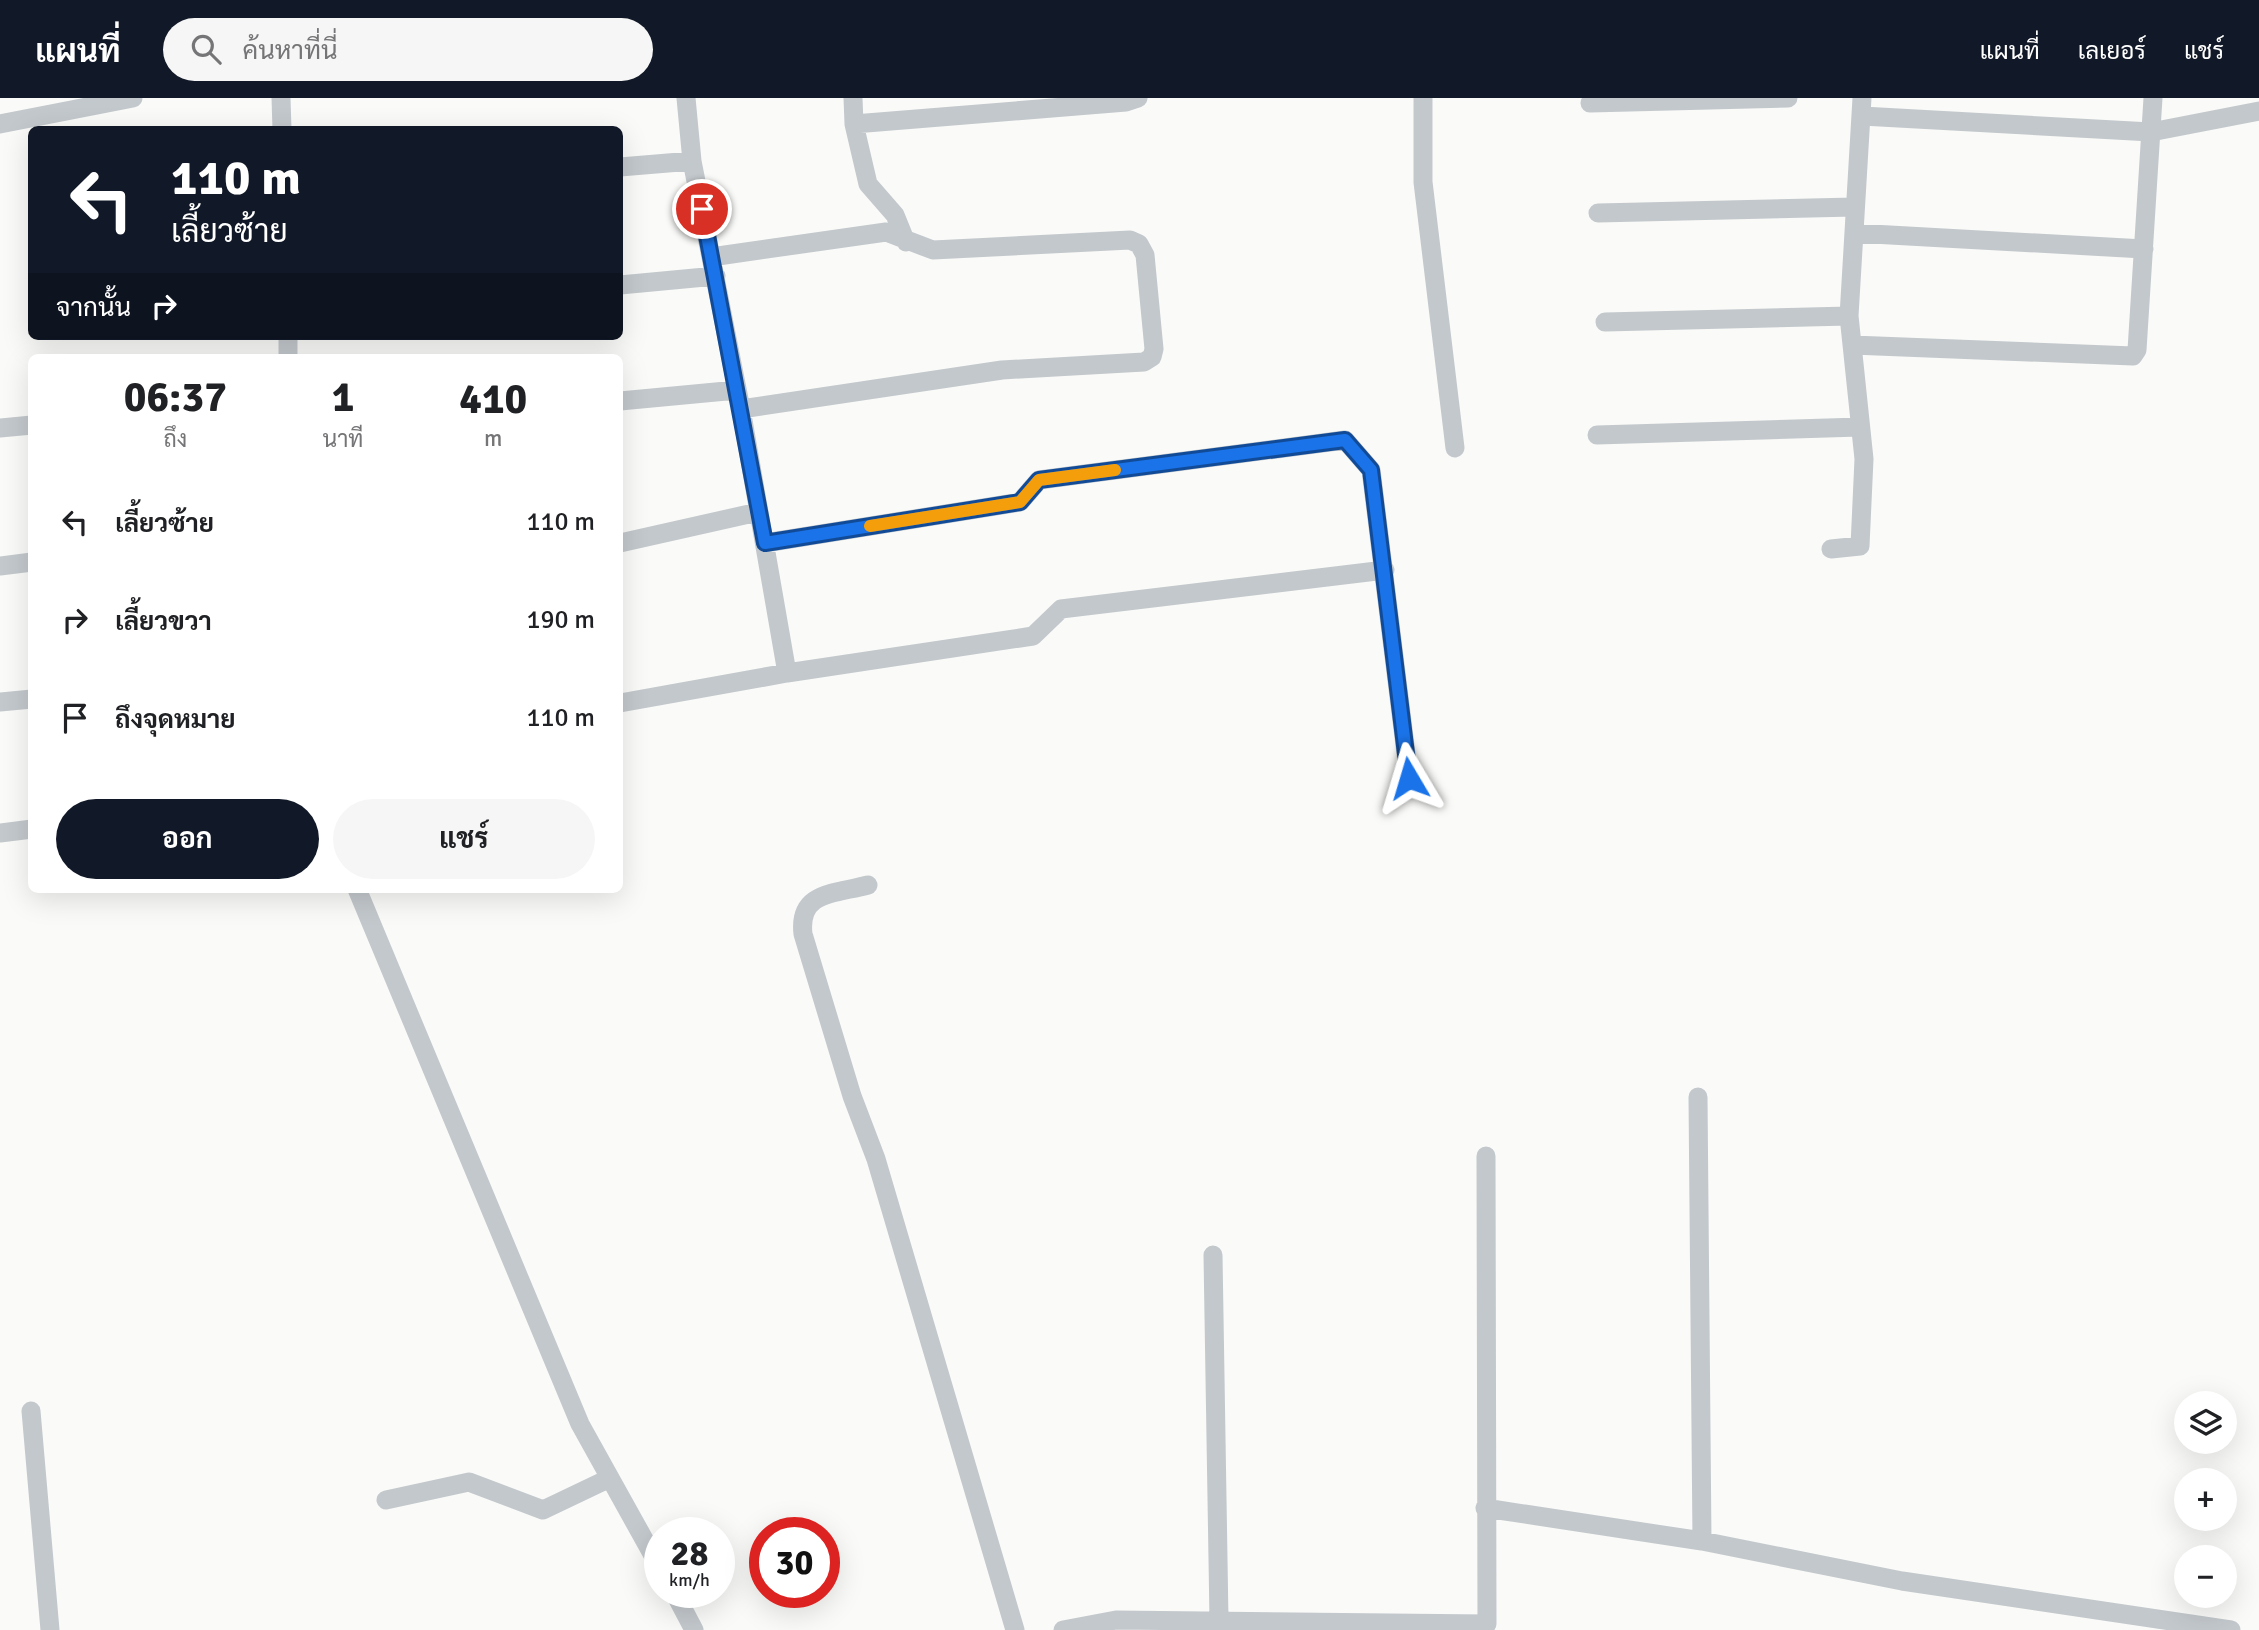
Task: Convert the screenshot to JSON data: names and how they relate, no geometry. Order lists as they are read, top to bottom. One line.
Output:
{"page":{"header":"แผนที่","search":"ค้นหาที่นี่","nav":["แผนที่","เลเยอร์","แชร์"],"turn":["110 m","เลี้ยวซ้าย"],"then":"จากนั้น","eta":["06:37","ถึง","1","นาที","410","m"],"list":[{"name":"เลี้ยวซ้าย","value":"110 m"},{"name":"เลี้ยวขวา","value":"190 m"},{"name":"ถึงจุดหมาย","value":"110 m"}],"buttons":["ออก","แชร์"],"map_buttons":["+","−"],"speed":"28 km/h","limit":"30"}}
